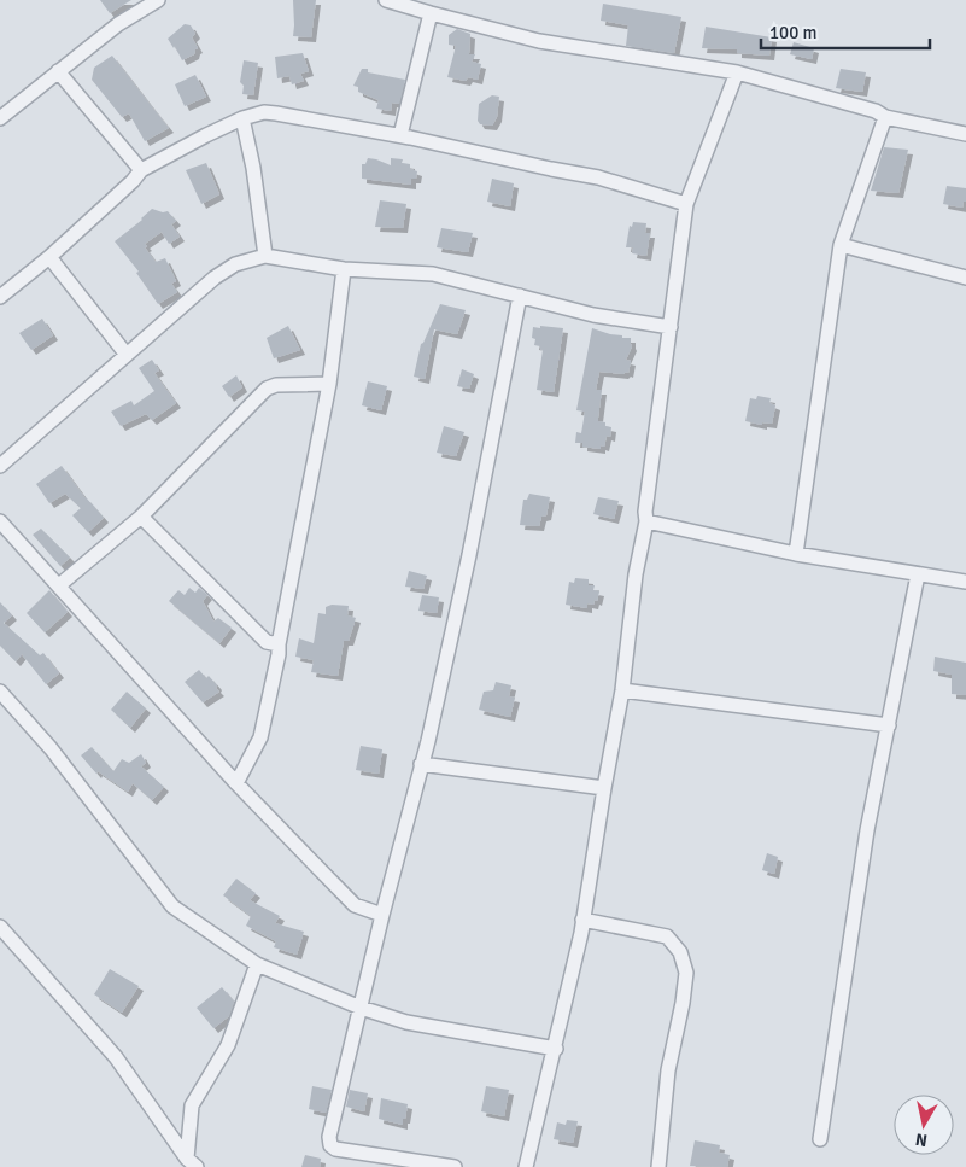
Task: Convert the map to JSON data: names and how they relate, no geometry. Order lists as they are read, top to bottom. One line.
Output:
{"scale_bar":"100 m","north":"bottom"}
